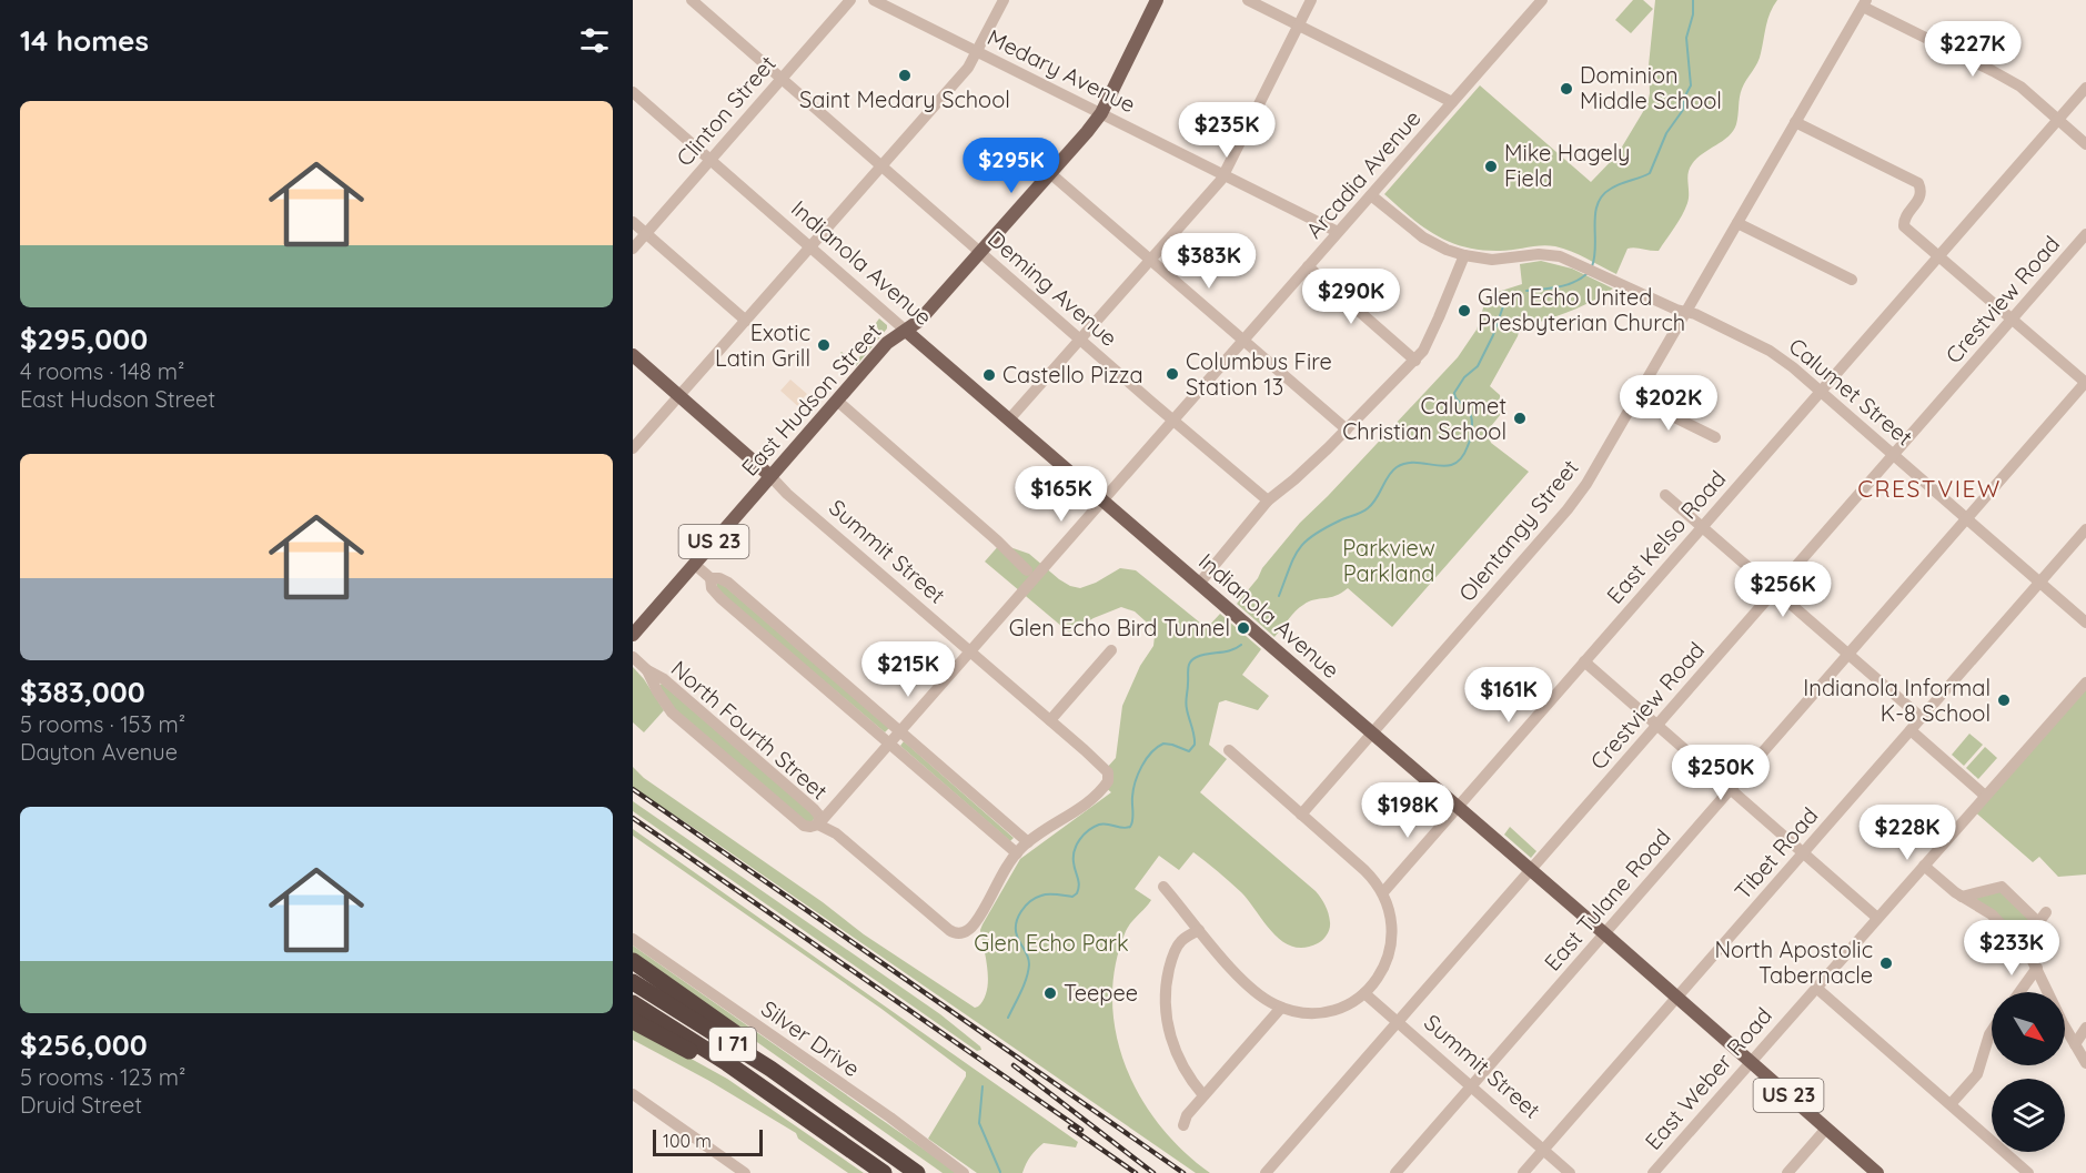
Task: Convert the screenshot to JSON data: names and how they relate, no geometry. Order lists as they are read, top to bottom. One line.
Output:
{"streets":{"highway":["I 71"],"main road":["Indianola Avenue","East Hudson Street","US 23","Summit Street"],"street":["Medary Avenue","Clinton Street","Arcadia Avenue","Deming Avenue","Crestview Road","Calumet Street","Olentangy Street","East Kelso Road","North Fourth Street","Tibet Road","East Tulane Road","Silver Drive","East Weber Road"]},"crossings":[["Medary Avenue","Arcadia Avenue"],["Medary Avenue","East Hudson Street"],["Clinton Street","Indianola Avenue"],["Clinton Street","Deming Avenue"],["Arcadia Avenue","Indianola Avenue"],["Arcadia Avenue","Deming Avenue"],["Arcadia Avenue","Calumet Street"],["Arcadia Avenue","Summit Street"],["Arcadia Avenue","North Fourth Street"],["Indianola Avenue","Crestview Road"],["Indianola Avenue","East Hudson Street"],["Indianola Avenue","Olentangy Street"],["Indianola Avenue","East Kelso Road"],["Indianola Avenue","Tibet Road"],["Indianola Avenue","East Tulane Road"],["Indianola Avenue","East Weber Road"],["Deming Avenue","East Hudson Street"],["Crestview Road","Calumet Street"],["Crestview Road","Summit Street"],["Calumet Street","Olentangy Street"],["Calumet Street","East Kelso Road"],["Calumet Street","Tibet Road"],["Calumet Street","East Tulane Road"],["East Hudson Street","Summit Street"],["Summit Street","Tibet Road"],["Summit Street","East Tulane Road"]],"districts":["CRESTVIEW"],"parks":["Parkview Parkland","Glen Echo Park"],"places":["Saint Medary School","Dominion Middle School","Mike Hagely Field","Glen Echo United Presbyterian Church","Exotic Latin Grill","Columbus Fire Station 13","Castello Pizza","Calumet Christian School","Glen Echo Bird Tunnel","Indianola Informal K-8 School","North Apostolic Tabernacle","Teepee"],"scale_bar":"100 m","north":"bottom right","page":{"heading":"14 homes","price":["$227K","$235K","$295K","$383K","$290K","$202K","$165K","$256K","$215K","$161K","$250K","$198K","$228K","$233K"],"list":[{"name":"$295,000","note":"4 rooms · 148 m² · East Hudson Street"},{"name":"$383,000","note":"5 rooms · 153 m² · Dayton Avenue"},{"name":"$256,000","note":"5 rooms · 123 m² · Druid Street"}],"scale":"100 m"}}
